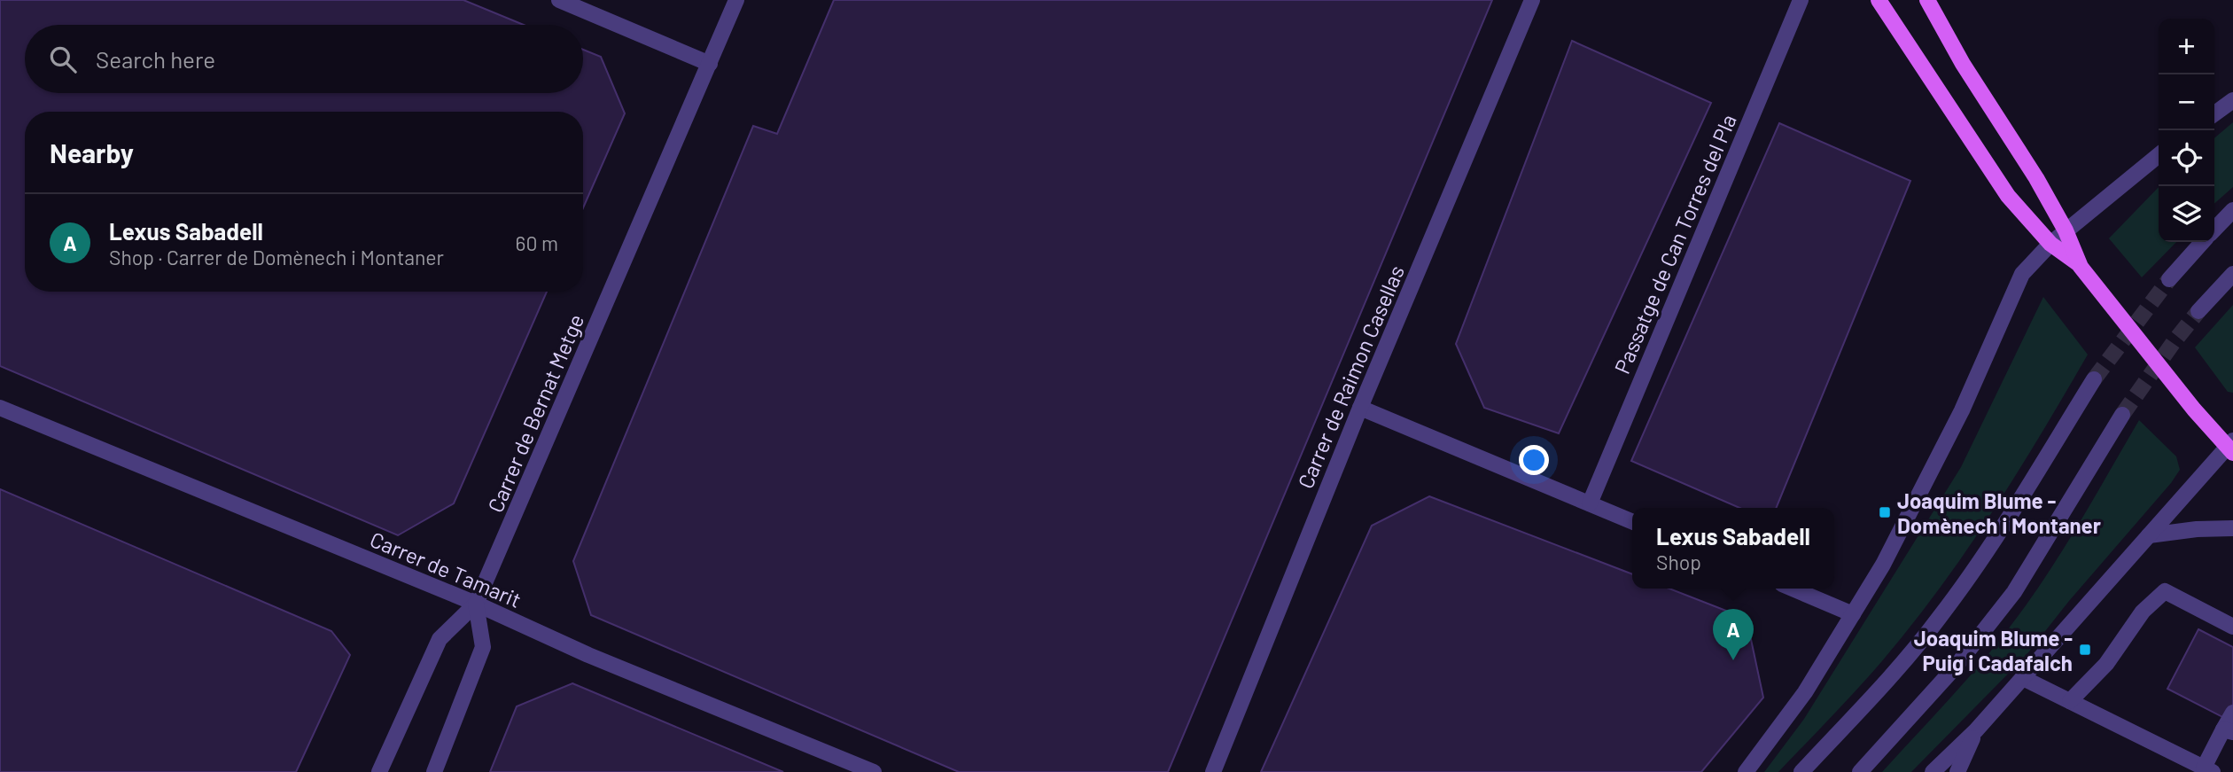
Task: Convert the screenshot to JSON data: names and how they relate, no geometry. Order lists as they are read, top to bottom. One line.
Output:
{"streets":{"street":["Passatge de Can Torres del Pla","Carrer de Raimon Casellas","Carrer de Bernat Metge","Carrer de Tamarit"]},"crossings":[["Carrer de Bernat Metge","Carrer de Tamarit"]],"places":{"transit":["Joaquim Blume - Domènech i Montaner","Joaquim Blume - Puig i Cadafalch"]},"page":{"map_buttons":["+","−"],"search":"Search here","heading":"Nearby","list":[{"mark":"A","name":"Lexus Sabadell","note":"Shop · Carrer de Domènech i Montaner","value":"60 m"}],"popup":["Lexus Sabadell","Shop"],"pins":"A"}}
